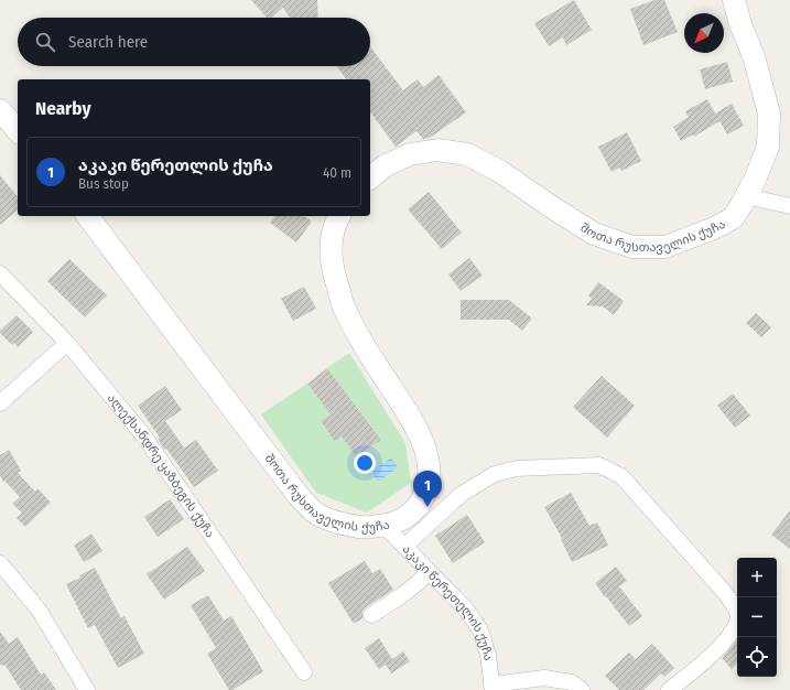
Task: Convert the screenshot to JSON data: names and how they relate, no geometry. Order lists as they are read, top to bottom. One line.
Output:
{"streets":{"main road":["შოთა რუსთაველის ქუჩა"],"street":["ალექსანდრე ყაზბეგის ქუჩა","აკაკი წერეთელის ქუჩა"]},"crossings":[["შოთა რუსთაველის ქუჩა","აკაკი წერეთელის ქუჩა"]],"north":"bottom left","page":{"search":"Search here","heading":"Nearby","list":[{"mark":"1","name":"აკაკი წერეთლის ქუჩა","note":"Bus stop","value":"40 m"}],"pins":"1","map_buttons":["+","−"]}}
